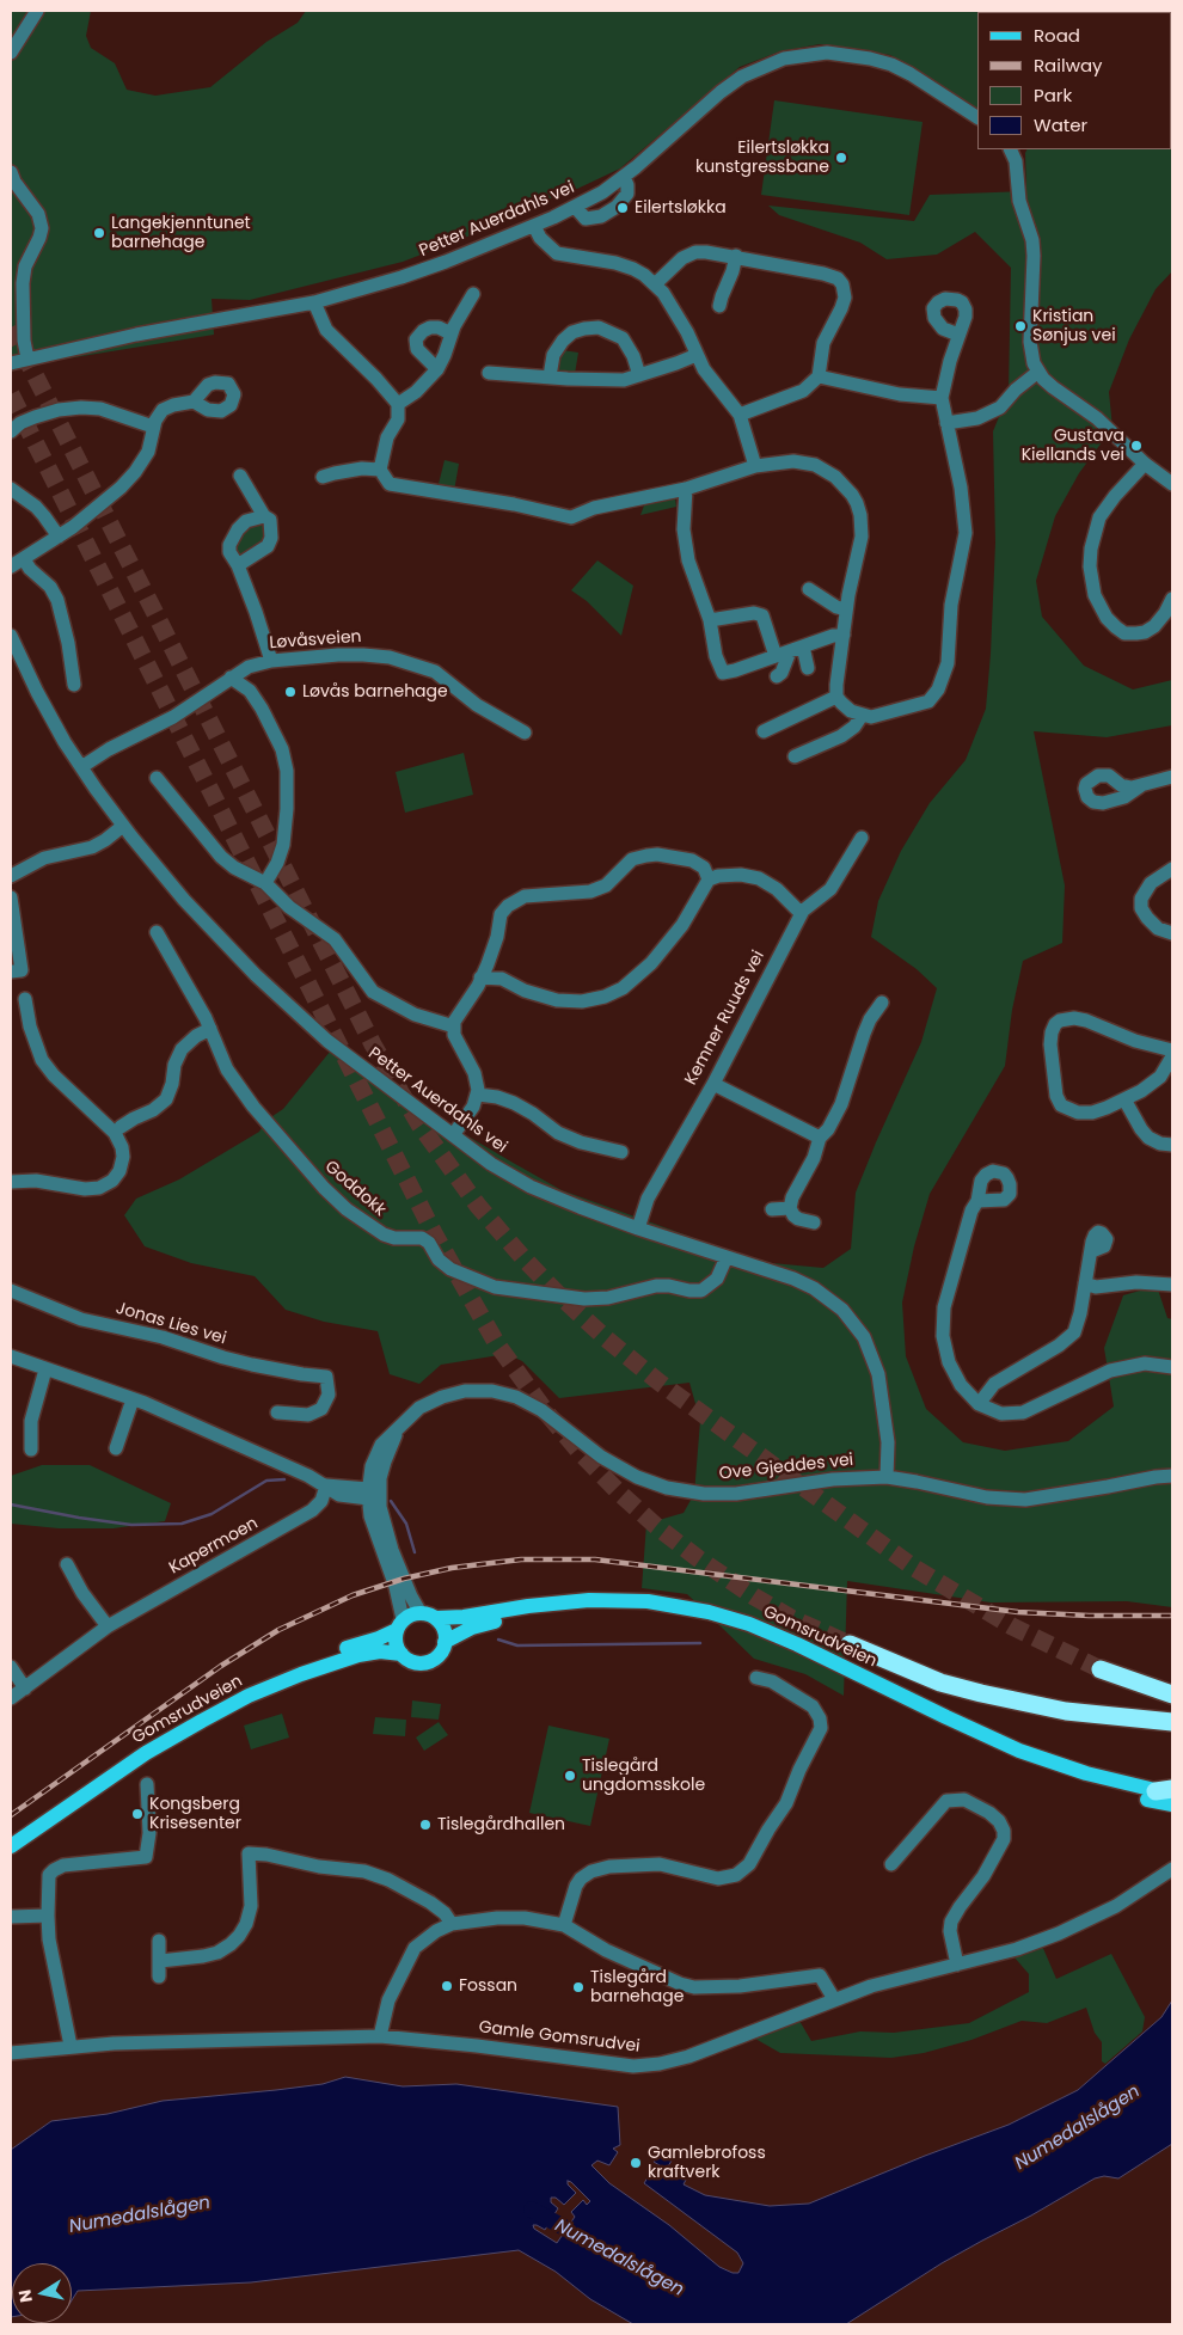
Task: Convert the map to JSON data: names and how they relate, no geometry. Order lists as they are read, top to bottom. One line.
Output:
{"streets":{"main road":["Gomsrudveien"],"street":["Petter Auerdahls vei","Løvåsveien","Kemner Ruuds vei","Goddokk","Jonas Lies vei","Ove Gjeddes vei","Kapermoen","Gamle Gomsrudvei"]},"crossings":[["Petter Auerdahls vei","Løvåsveien"],["Petter Auerdahls vei","Kemner Ruuds vei"],["Petter Auerdahls vei","Goddokk"],["Petter Auerdahls vei","Ove Gjeddes vei"],["Ove Gjeddes vei","Gomsrudveien"]],"water":["Numedalslågen"],"places":["Eilertsløkka kunstgressbane","Eilertsløkka","Langekjenntunet barnehage","Kristian Sønjus vei","Gustava Kiellands vei","Løvås barnehage","Tislegård ungdomsskole","Kongsberg Krisesenter","Tislegårdhallen","Fossan","Tislegård barnehage","Gamlebrofoss kraftverk"],"legend":["Road","Railway","Park","Water"],"north":"left"}
